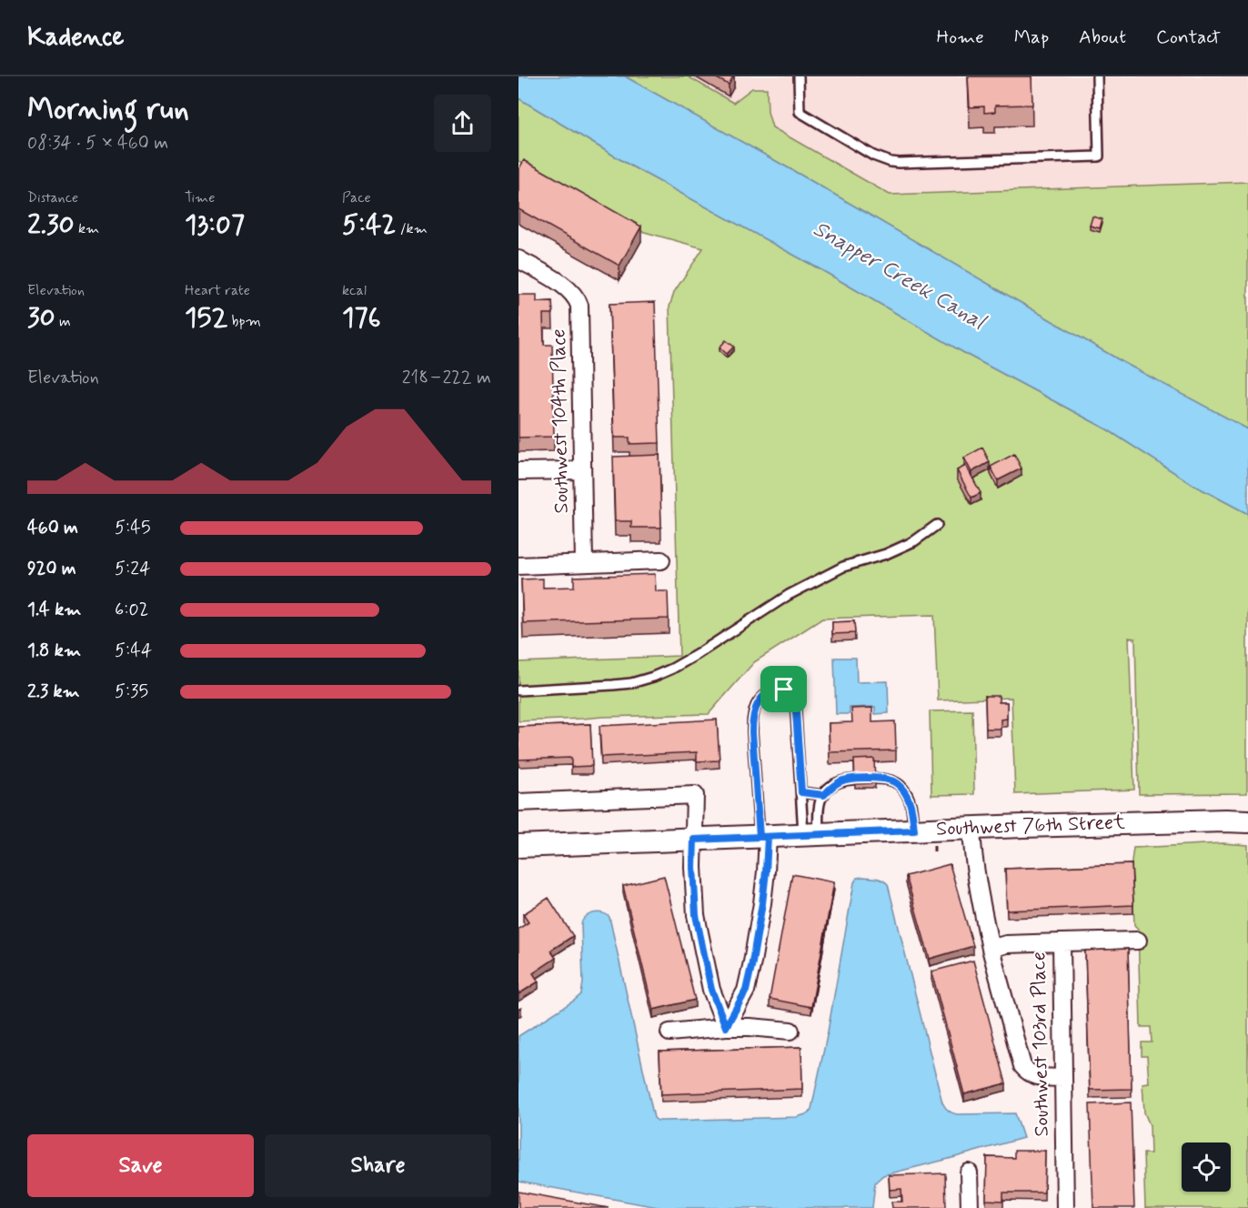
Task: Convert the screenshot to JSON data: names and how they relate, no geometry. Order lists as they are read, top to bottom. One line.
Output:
{"streets":{"street":["Southwest 104th Place","Southwest 76th Street","Southwest 103rd Place"]},"water":["Snapper Creek Canal"],"page":{"header":"Kadence","nav":["Home","Map","About","Contact"],"heading":["Morning run","08:34 · 5 × 460 m"],"stats":[["Distance","2.30 km"],["Time","13:07"],["Pace","5:42 /km"],["Elevation","30 m"],["Heart rate","152 bpm"],["kcal","176"]],"chart":["Elevation","218–222 m"],"list":[{"name":"460 m","note":"5:45"},{"name":"920 m","note":"5:24"},{"name":"1.4 km","note":"6:02"},{"name":"1.8 km","note":"5:44"},{"name":"2.3 km","note":"5:35"}],"buttons":["Save","Share"]}}
